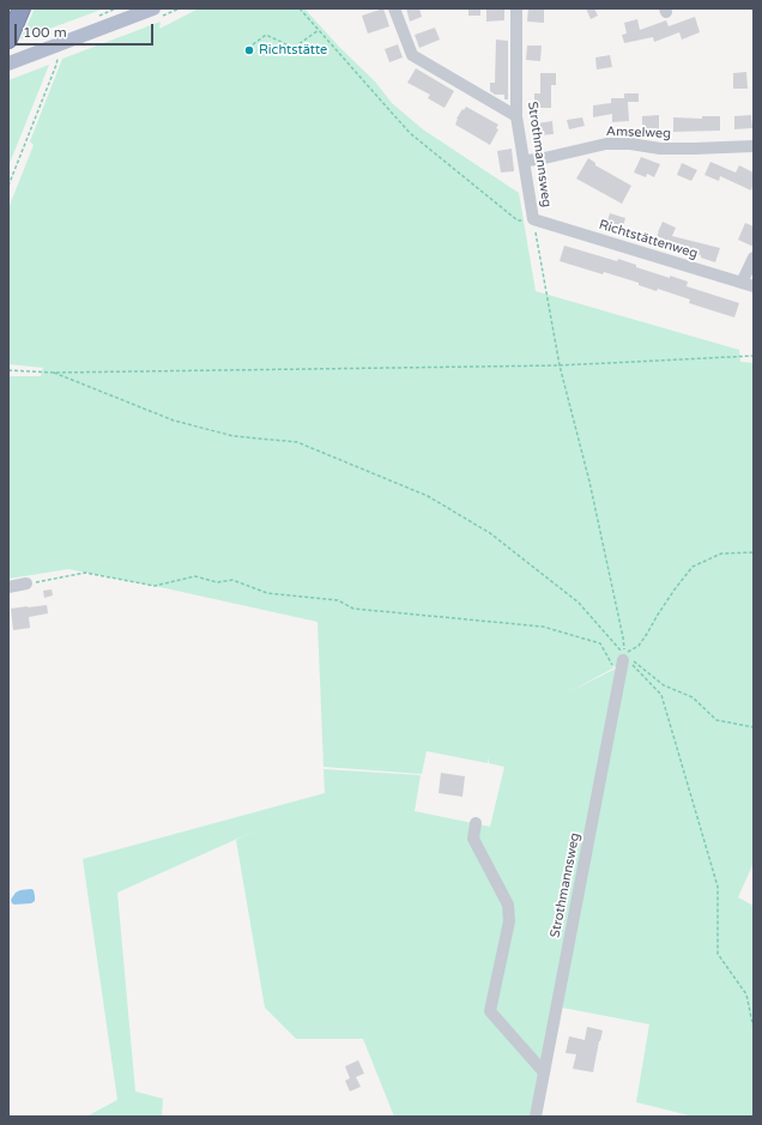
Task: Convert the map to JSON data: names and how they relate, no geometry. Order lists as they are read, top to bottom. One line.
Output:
{"streets":{"street":["Amselweg","Strothmannsweg","Richtstättenweg"]},"crossings":[["Amselweg","Strothmannsweg"],["Strothmannsweg","Richtstättenweg"]],"places":["Richtstätte"],"scale_bar":"100 m"}
